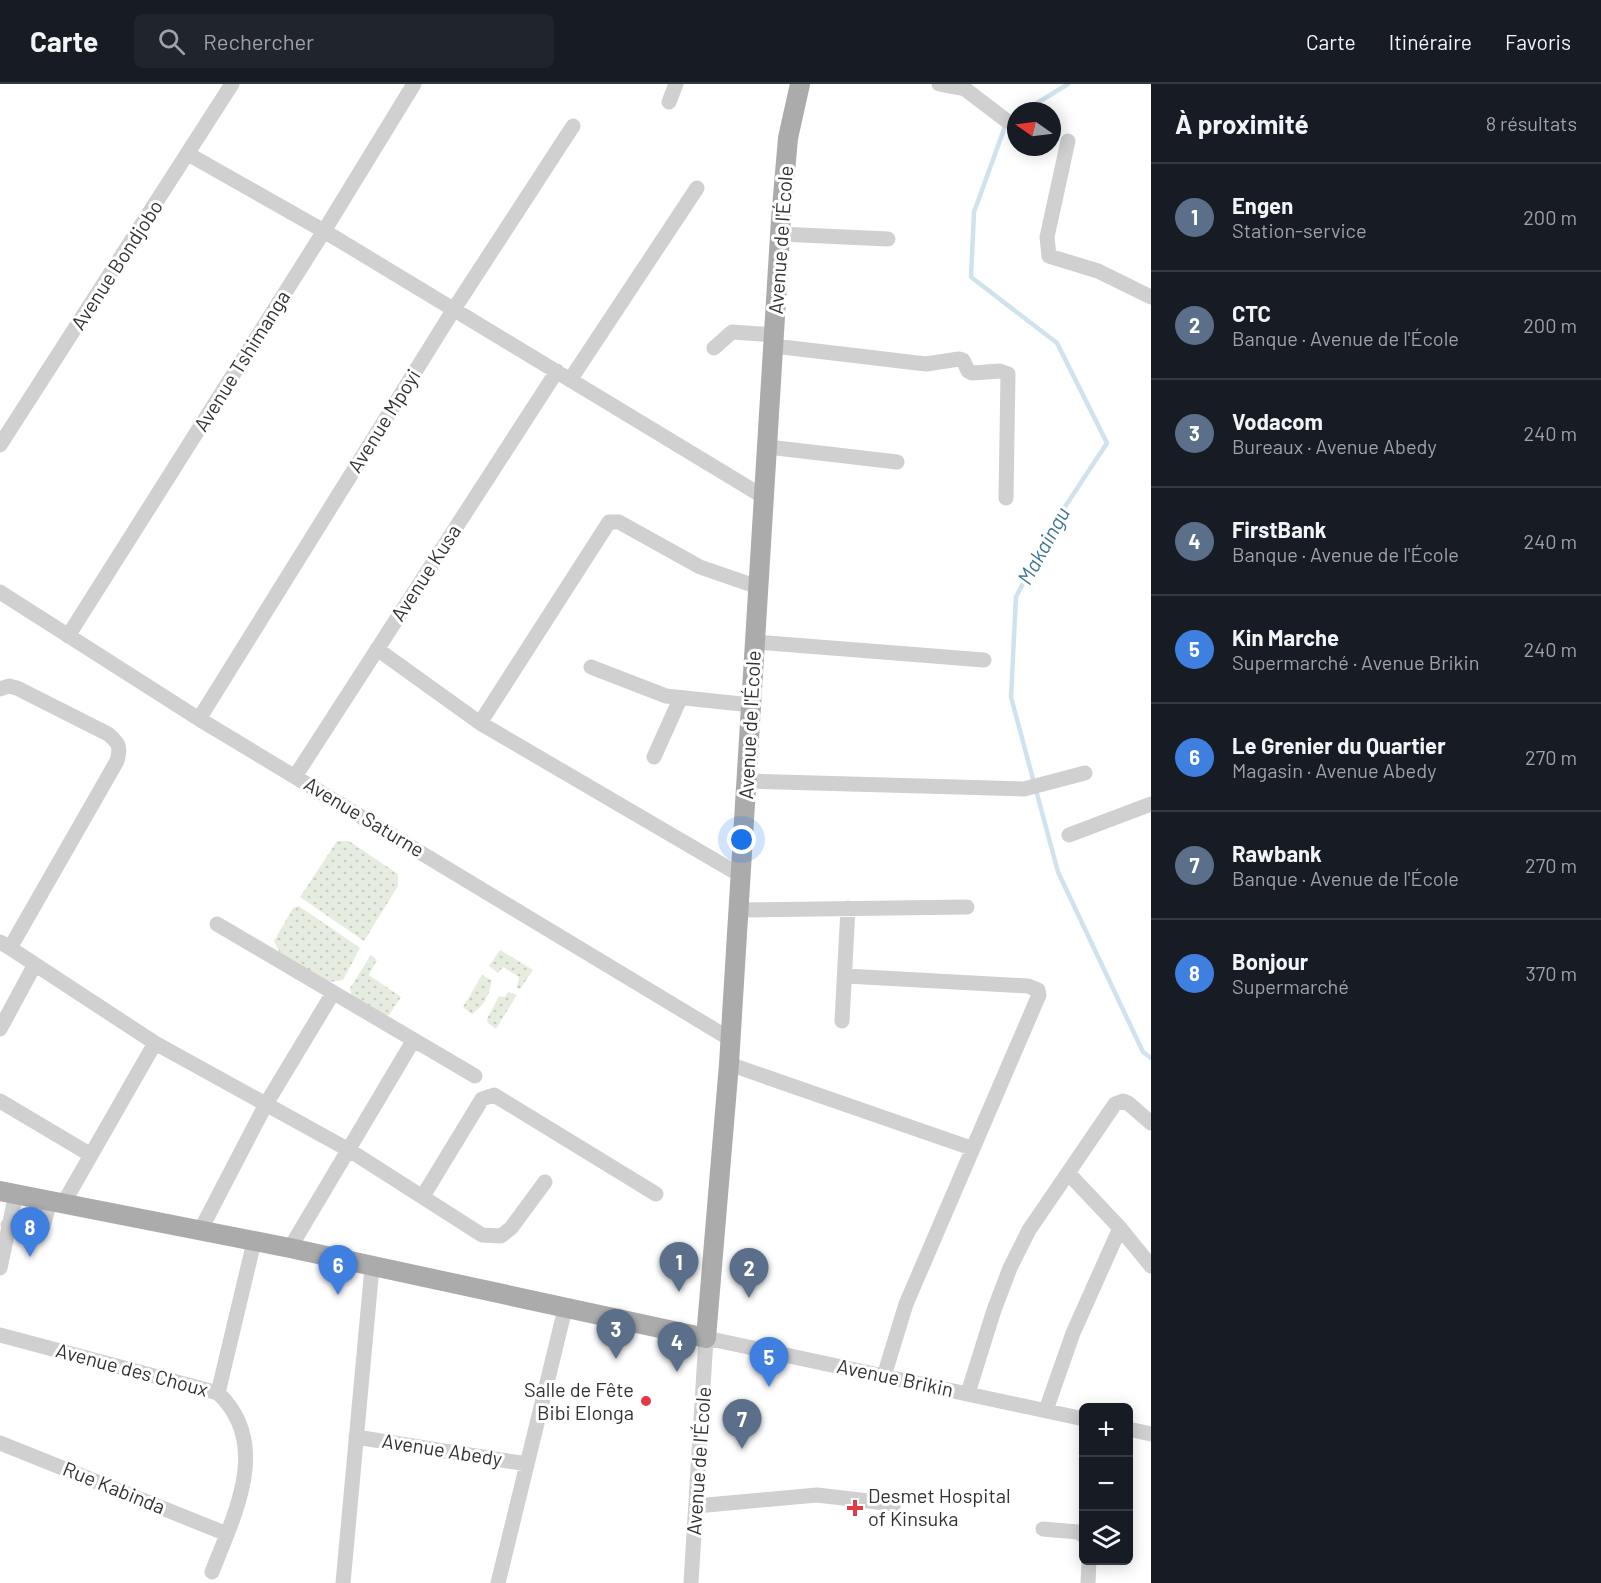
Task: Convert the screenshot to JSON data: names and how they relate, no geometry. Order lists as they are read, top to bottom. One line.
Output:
{"streets":{"main road":["Avenue de l'École"],"street":["Avenue Bondjobo","Avenue Tshimanga","Avenue Mpoyi","Avenue Kusa","Avenue Saturne","Avenue des Choux","Avenue Brikin","Avenue Abedy","Rue Kabinda"]},"crossings":[["Avenue de l'École","Avenue Saturne"],["Avenue de l'École","Avenue Brikin"],["Avenue Tshimanga","Avenue Saturne"],["Avenue Mpoyi","Avenue Saturne"],["Avenue Kusa","Avenue Saturne"]],"water":["Makaingu"],"places":{"other":["Salle de Fête Bibi Elonga"],"health":["Desmet Hospital of Kinsuka"]},"north":"left","page":{"header":"Carte","search":"Rechercher","nav":["Carte","Itinéraire","Favoris"],"heading":["À proximité","8 résultats"],"list":[{"mark":"1","name":"Engen","note":"Station-service","value":"200 m"},{"mark":"2","name":"CTC","note":"Banque · Avenue de l'École","value":"200 m"},{"mark":"3","name":"Vodacom","note":"Bureaux · Avenue Abedy","value":"240 m"},{"mark":"4","name":"FirstBank","note":"Banque · Avenue de l'École","value":"240 m"},{"mark":"5","name":"Kin Marche","note":"Supermarché · Avenue Brikin","value":"240 m"},{"mark":"6","name":"Le Grenier du Quartier","note":"Magasin · Avenue Abedy","value":"270 m"},{"mark":"7","name":"Rawbank","note":"Banque · Avenue de l'École","value":"270 m"},{"mark":"8","name":"Bonjour","note":"Supermarché","value":"370 m"}],"pins":["8","1","6","2","3","4","5","7"],"map_buttons":["+","−"]}}
